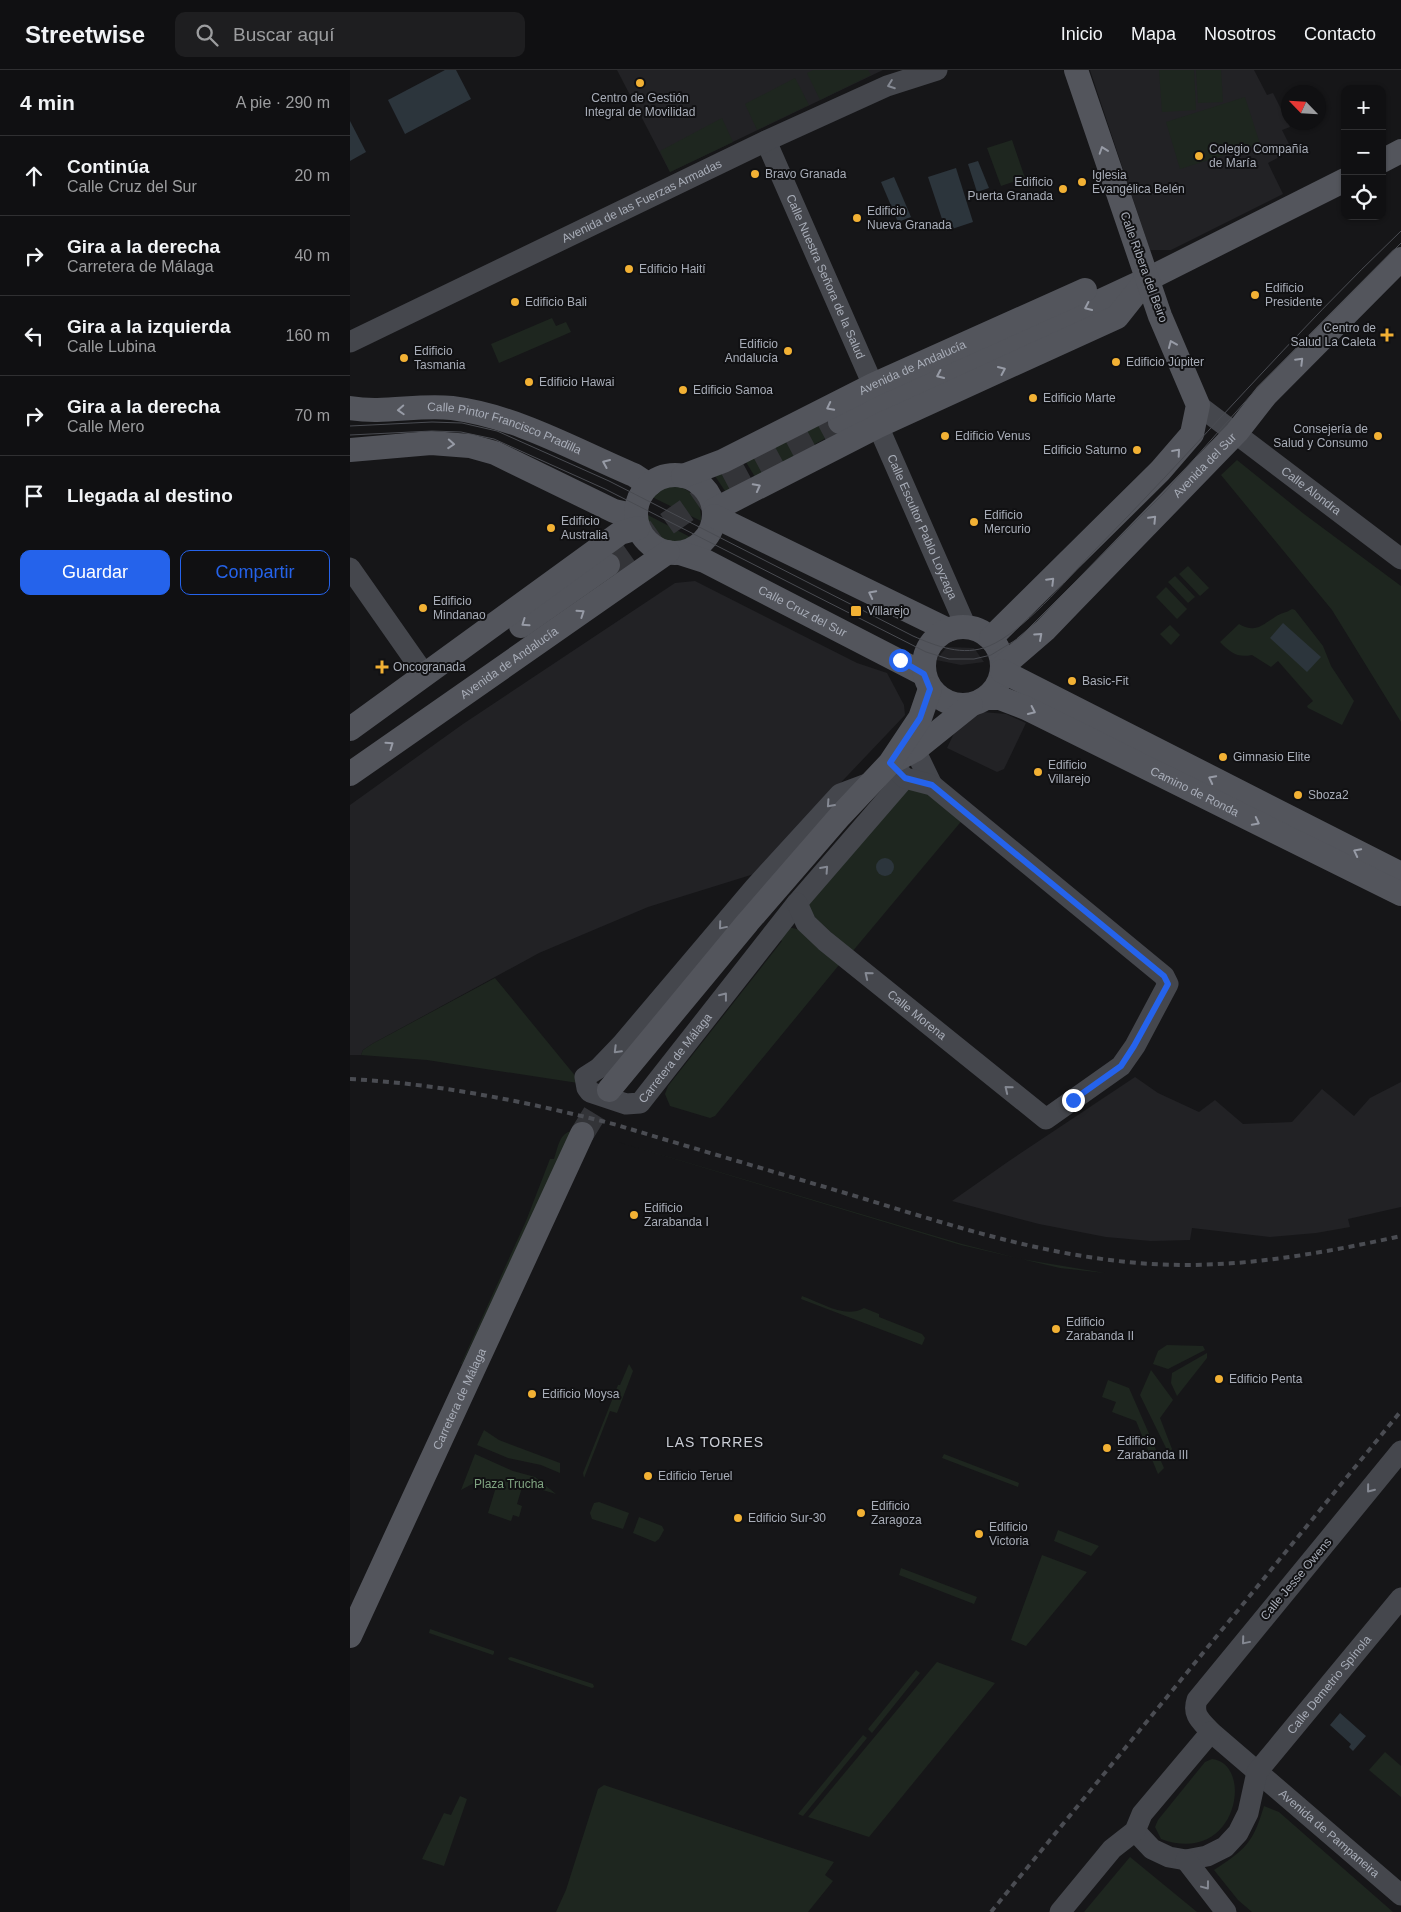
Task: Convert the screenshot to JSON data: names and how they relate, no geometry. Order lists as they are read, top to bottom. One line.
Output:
{"streets":{"main road":["Calle Ribera del Beiro","Avenida de Andalucía","Calle Pintor Francisco Pradilla","Avenida del Sur","Calle Cruz del Sur","Camino de Ronda","Carretera de Málaga"],"street":["Avenida de las Fuerzas Armadas","Calle Nuestra Señora de la Salud","Calle Alondra","Calle Escultor Pablo Loyzaga","Calle Morena","Calle Jesse Owens","Calle Demetrio Spínola","Avenida de Pampaneira"]},"crossings":[["Avenida de las Fuerzas Armadas","Calle Nuestra Señora de la Salud"],["Calle Ribera del Beiro","Avenida de Andalucía"],["Calle Ribera del Beiro","Calle Alondra"],["Calle Nuestra Señora de la Salud","Avenida de Andalucía"],["Avenida de Andalucía","Calle Pintor Francisco Pradilla"],["Avenida de Andalucía","Calle Escultor Pablo Loyzaga"],["Avenida de Andalucía","Calle Cruz del Sur"],["Calle Pintor Francisco Pradilla","Calle Cruz del Sur"],["Avenida del Sur","Calle Alondra"],["Avenida del Sur","Calle Escultor Pablo Loyzaga"],["Avenida del Sur","Calle Cruz del Sur"],["Avenida del Sur","Camino de Ronda"],["Avenida del Sur","Carretera de Málaga"],["Calle Escultor Pablo Loyzaga","Calle Cruz del Sur"],["Calle Escultor Pablo Loyzaga","Camino de Ronda"],["Calle Escultor Pablo Loyzaga","Carretera de Málaga"],["Calle Cruz del Sur","Camino de Ronda"],["Calle Cruz del Sur","Carretera de Málaga"],["Camino de Ronda","Carretera de Málaga"],["Calle Morena","Carretera de Málaga"],["Calle Jesse Owens","Avenida de Pampaneira"],["Calle Demetrio Spínola","Avenida de Pampaneira"]],"one_way":["Calle Ribera del Beiro","Calle Jesse Owens"],"districts":["LAS TORRES"],"parks":["Plaza Trucha"],"places":{"other":["Centro de Gestión Integral de Movilidad","Colegio Compañía de María","Bravo Granada","Iglesia Evangélica Belén","Edificio Puerta Granada","Edificio Nueva Granada","Edificio Haití","Edificio Presidente","Edificio Bali","Edificio Andalucía","Edificio Tasmania","Edificio Júpiter","Edificio Hawai","Edificio Samoa","Edificio Marte","Edificio Venus","Consejería de Salud y Consumo","Edificio Saturno","Edificio Mercurio","Edificio Australia","Edificio Mindanao","Basic-Fit","Gimnasio Elite","Edificio Villarejo","Sboza2","Edificio Zarabanda I","Edificio Zarabanda II","Edificio Penta","Edificio Moysa","Edificio Zarabanda III","Edificio Teruel","Edificio Zaragoza","Edificio Sur-30","Edificio Victoria"],"health":["Centro de Salud La Caleta","Oncogranada"],"transit":["Villarejo"]},"north":"top left","page":{"header":"Streetwise","search":"Buscar aquí","nav":["Inicio","Mapa","Nosotros","Contacto"],"heading":["4 min","A pie · 290 m"],"map_buttons":["+","−"],"list":[["Continúa","Calle Cruz del Sur","20 m"],["Gira a la derecha","Carretera de Málaga","40 m"],["Gira a la izquierda","Calle Lubina","160 m"],["Gira a la derecha","Calle Mero","70 m"],"Llegada al destino"],"buttons":["Guardar","Compartir"]}}
